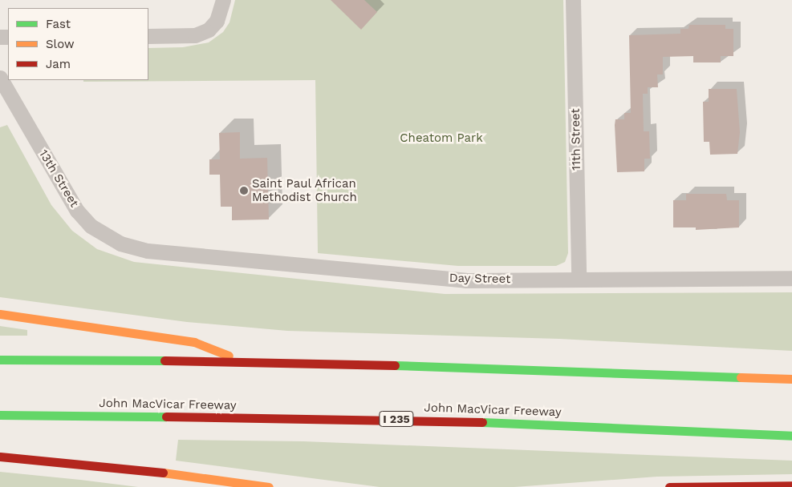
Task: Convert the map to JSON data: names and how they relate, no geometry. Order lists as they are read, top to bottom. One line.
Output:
{"streets":{"highway":["John MacVicar Freeway","I 235"],"street":["11th Street","13th Street","Day Street"]},"crossings":[["11th Street","Day Street"],["13th Street","Day Street"]],"parks":["Cheatom Park"],"places":["Saint Paul African Methodist Church"],"legend":["Fast","Slow","Jam"]}
